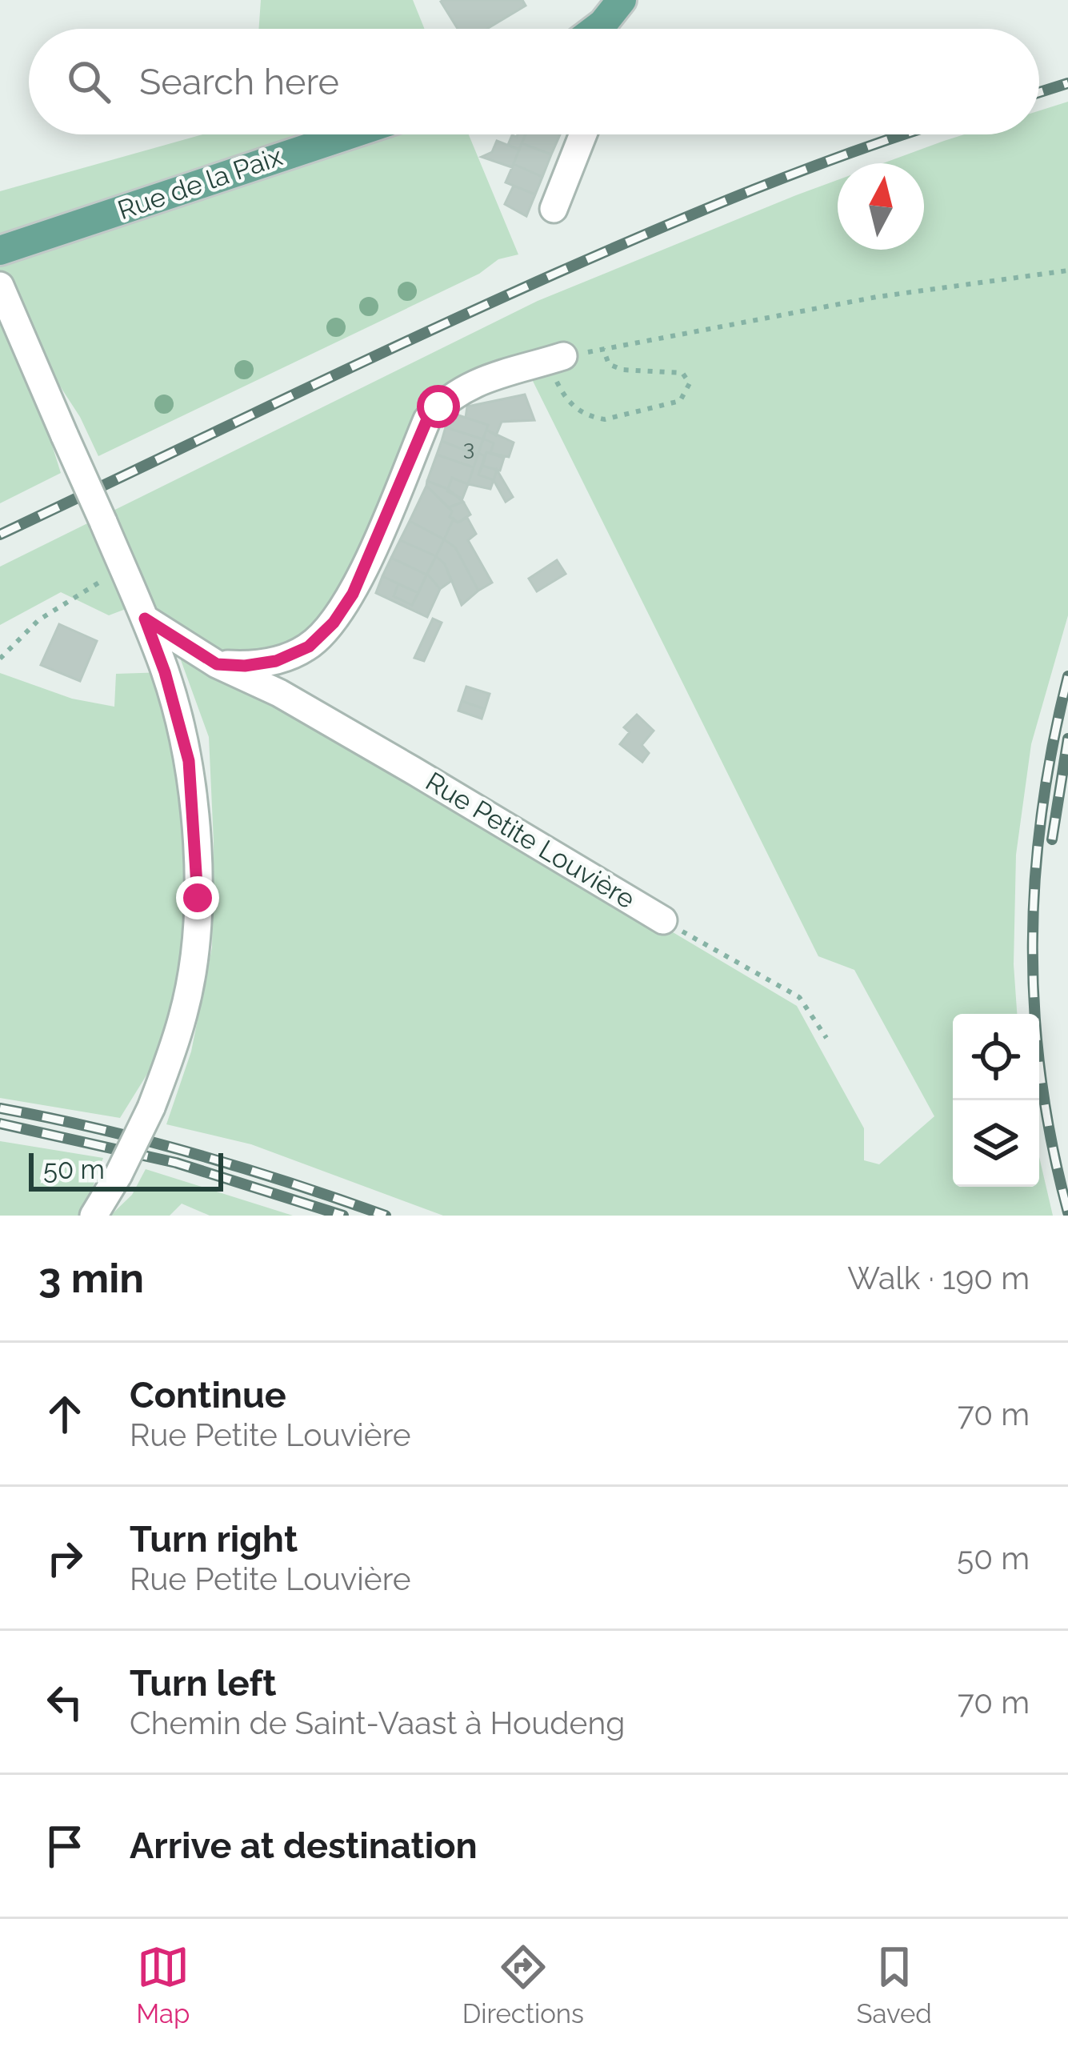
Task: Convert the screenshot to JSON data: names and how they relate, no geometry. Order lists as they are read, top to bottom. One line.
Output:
{"streets":{"main road":["Rue de la Paix"],"street":["Rue Petite Louvière"]},"house_numbers":["3"],"scale_bar":"50 m","north":"top","page":{"search":"Search here","scale":"50 m","heading":["3 min","Walk · 190 m"],"list":[["Continue","Rue Petite Louvière","70 m"],["Turn right","Rue Petite Louvière","50 m"],["Turn left","Chemin de Saint-Vaast à Houdeng","70 m"],"Arrive at destination"],"nav":["Map","Directions","Saved"]}}
